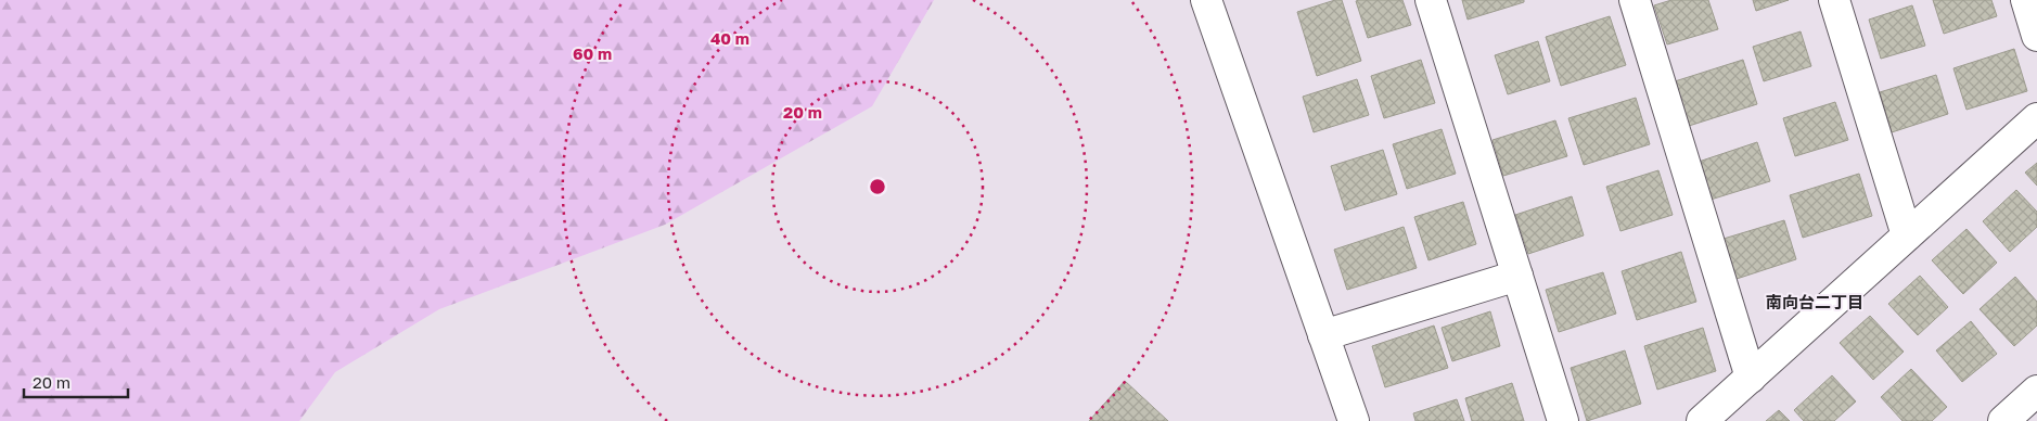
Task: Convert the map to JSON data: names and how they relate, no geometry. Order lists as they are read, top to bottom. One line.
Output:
{"districts":["南向台二丁目"],"scale_bar":"20 m","rings":["40 m","60 m","20 m"]}
